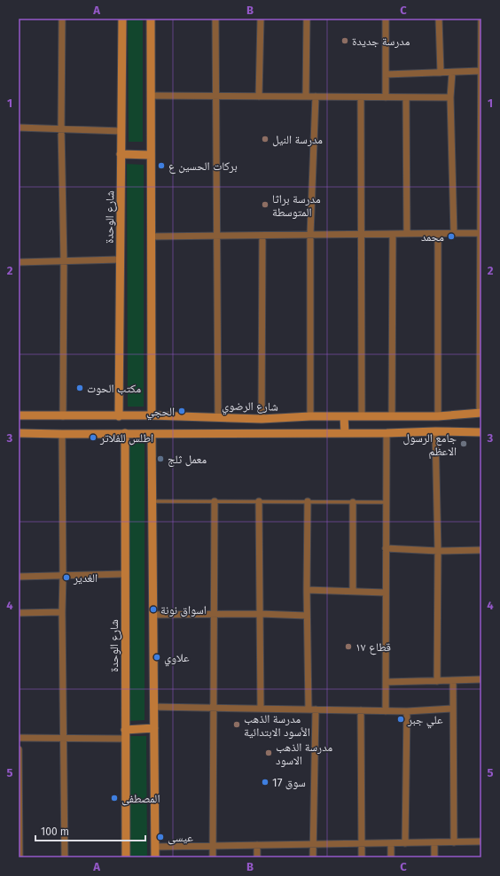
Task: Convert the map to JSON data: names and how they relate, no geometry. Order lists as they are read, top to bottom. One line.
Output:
{"streets":{"street":["شارع الوحدة","شارع الرضوي"]},"crossings":[["شارع الوحدة","شارع الرضوي"]],"places":["مدرسة جديدة","مدرسة النيل","بركات الحسين ع","مدرسة براثا المتوسطة","محمد","مكتب الحوت","الحجي","اطلس للفلاتر","جامع الرسول الاعظم","معمل ثلج","الغدير","اسواق نونة","قطاع ١٧","علاوي","علي جبر","مدرسة الذهب الأسود الابتدائية","مدرسة الذهب الاسود","سوق 17","المصطفى","عيسى"],"scale_bar":"100 m","grid":{"columns":["A","B","C"],"rows":["1","2","3","4","5"]}}
